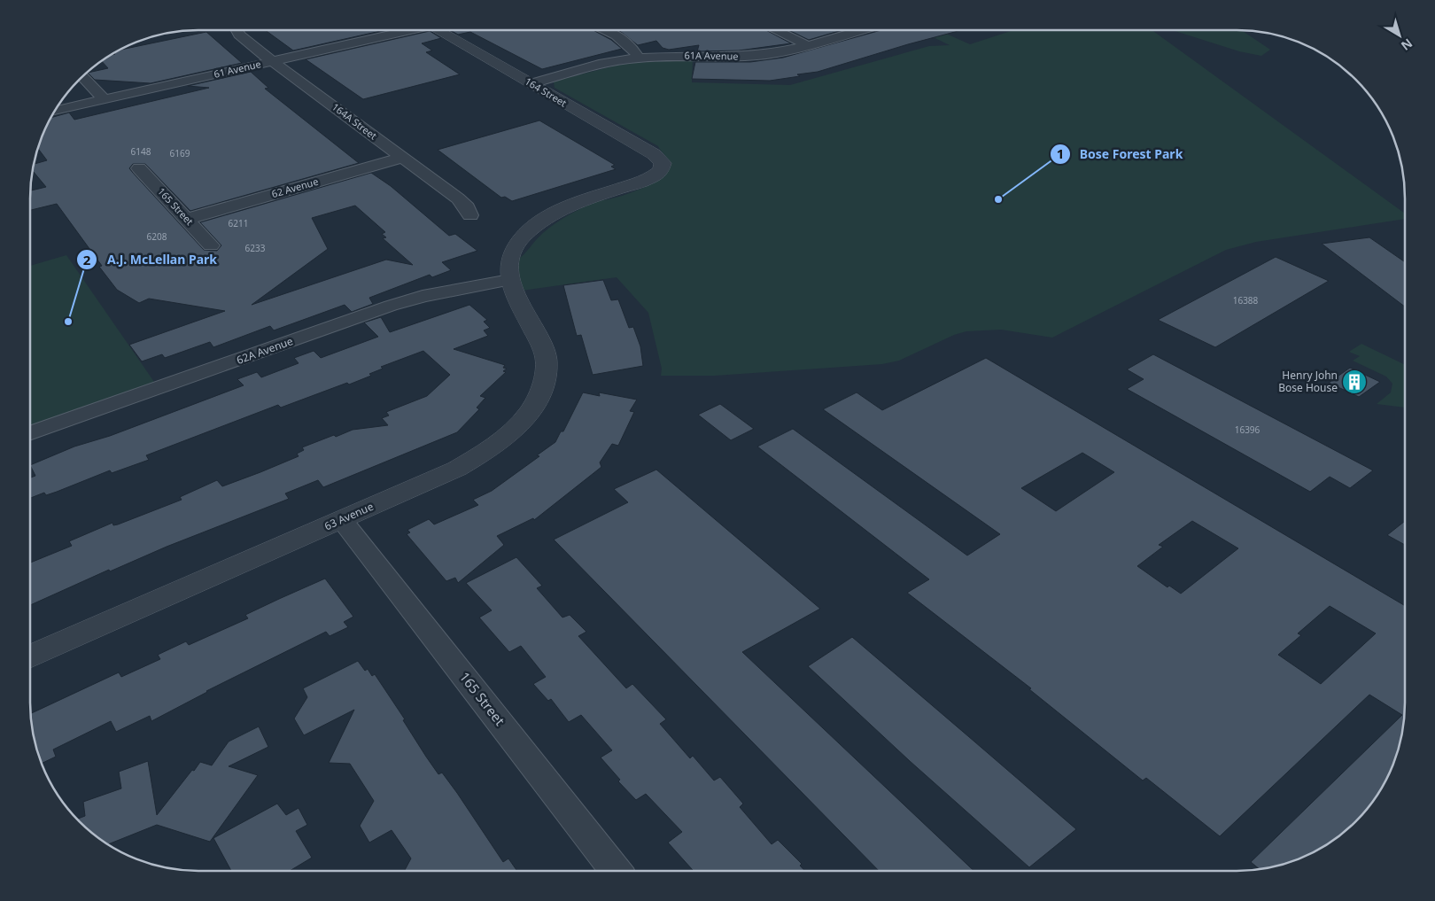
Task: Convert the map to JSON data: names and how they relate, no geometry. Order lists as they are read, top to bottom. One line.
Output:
{"streets":{"street":["61A Avenue","61 Avenue","164 Street","164A Street","62 Avenue","165 Street","62A Avenue","63 Avenue"]},"crossings":[["61A Avenue","164 Street"],["61 Avenue","164A Street"],["164 Street","62A Avenue"],["164 Street","63 Avenue"],["164A Street","62 Avenue"],["62 Avenue","165 Street"],["165 Street","63 Avenue"],["62A Avenue","63 Avenue"]],"places":{"other":["Bose Forest Park","A.J. McLellan Park"],"building":["Henry John Bose House"]},"house_numbers":["6148","6169","6211","6208","6233","16388","16396"],"north":"bottom right"}
